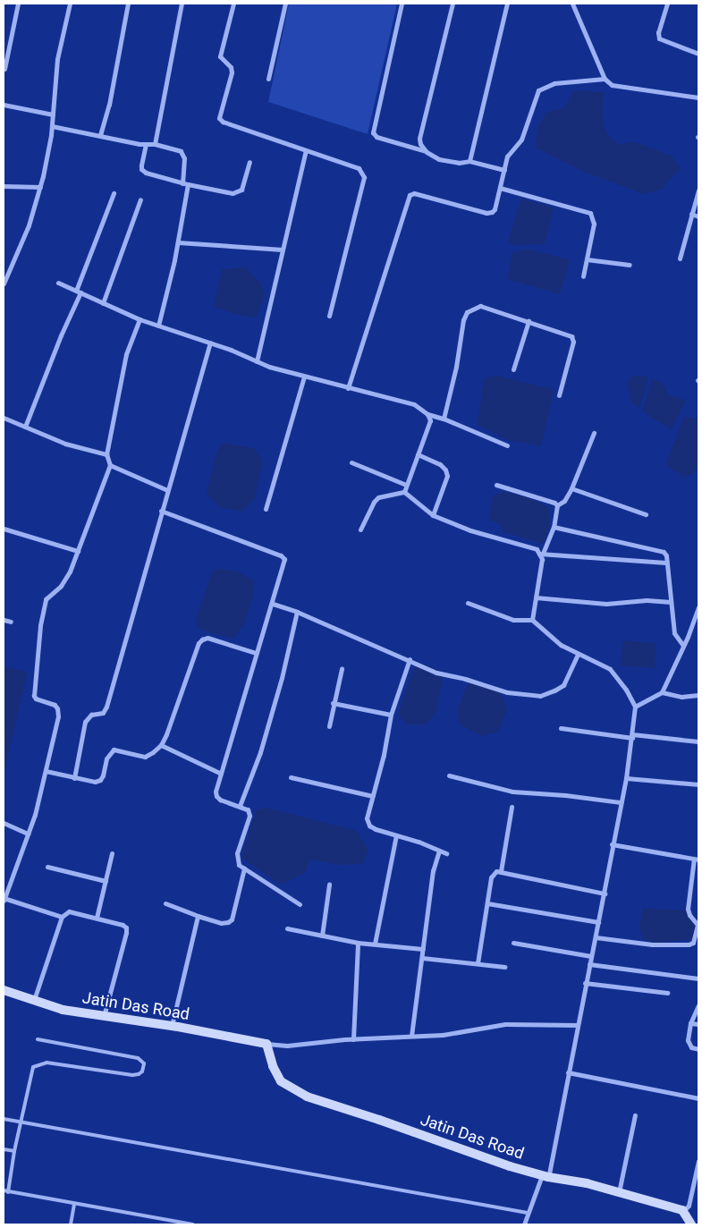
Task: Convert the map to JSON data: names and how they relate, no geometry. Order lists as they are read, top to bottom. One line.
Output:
{"streets":{"street":["Jatin Das Road"]}}
